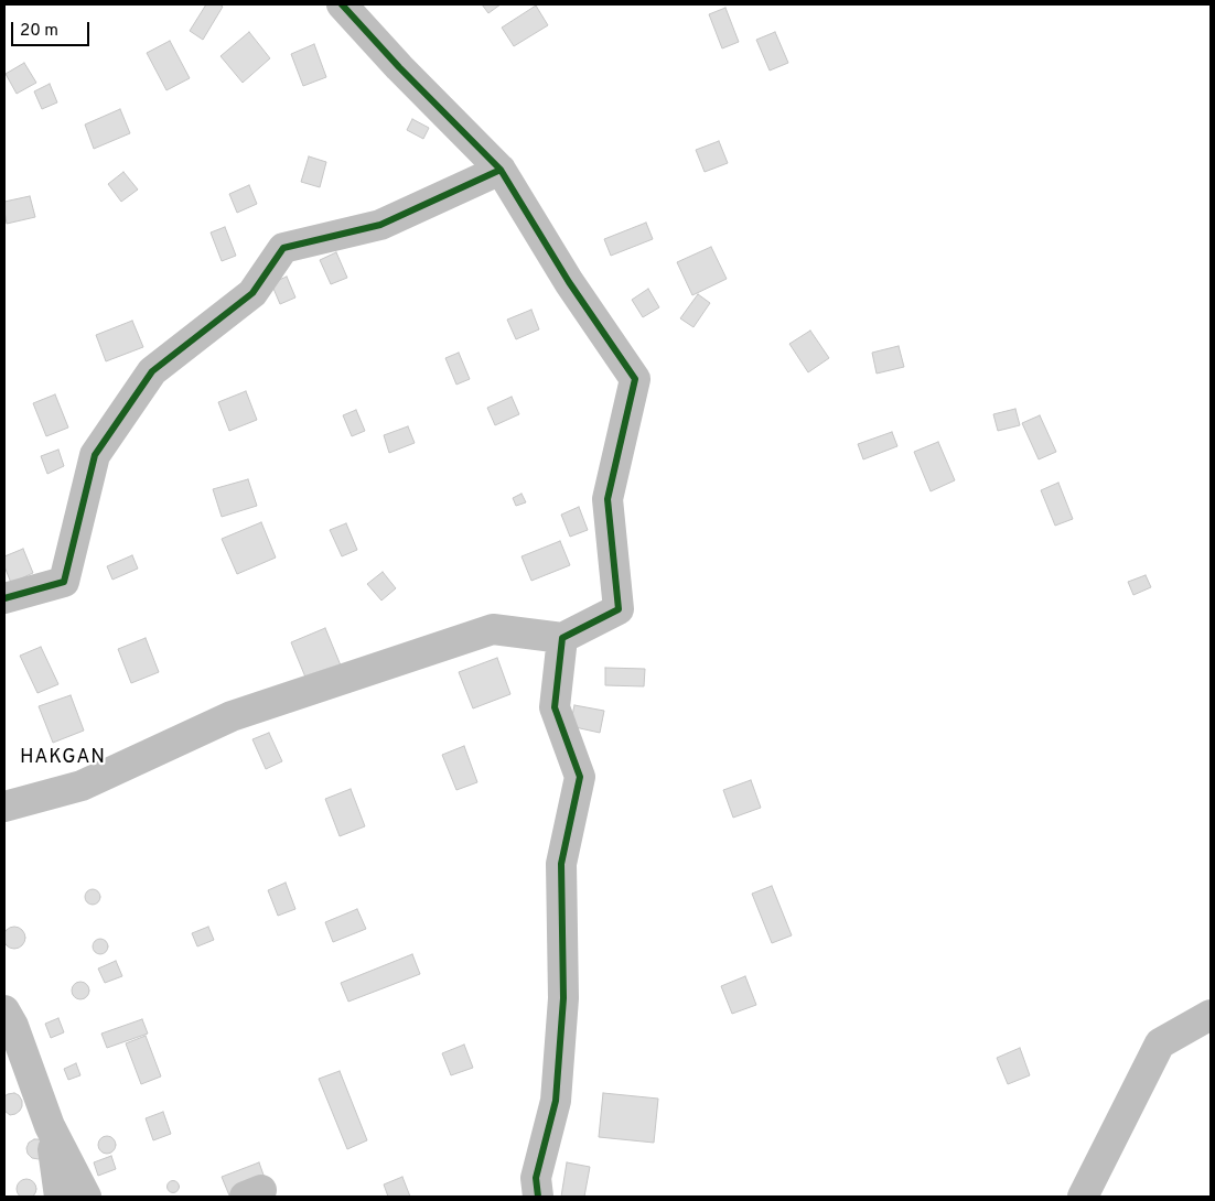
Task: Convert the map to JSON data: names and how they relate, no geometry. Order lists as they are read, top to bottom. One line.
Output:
{"districts":["HAKGAN"],"scale_bar":"20 m"}
